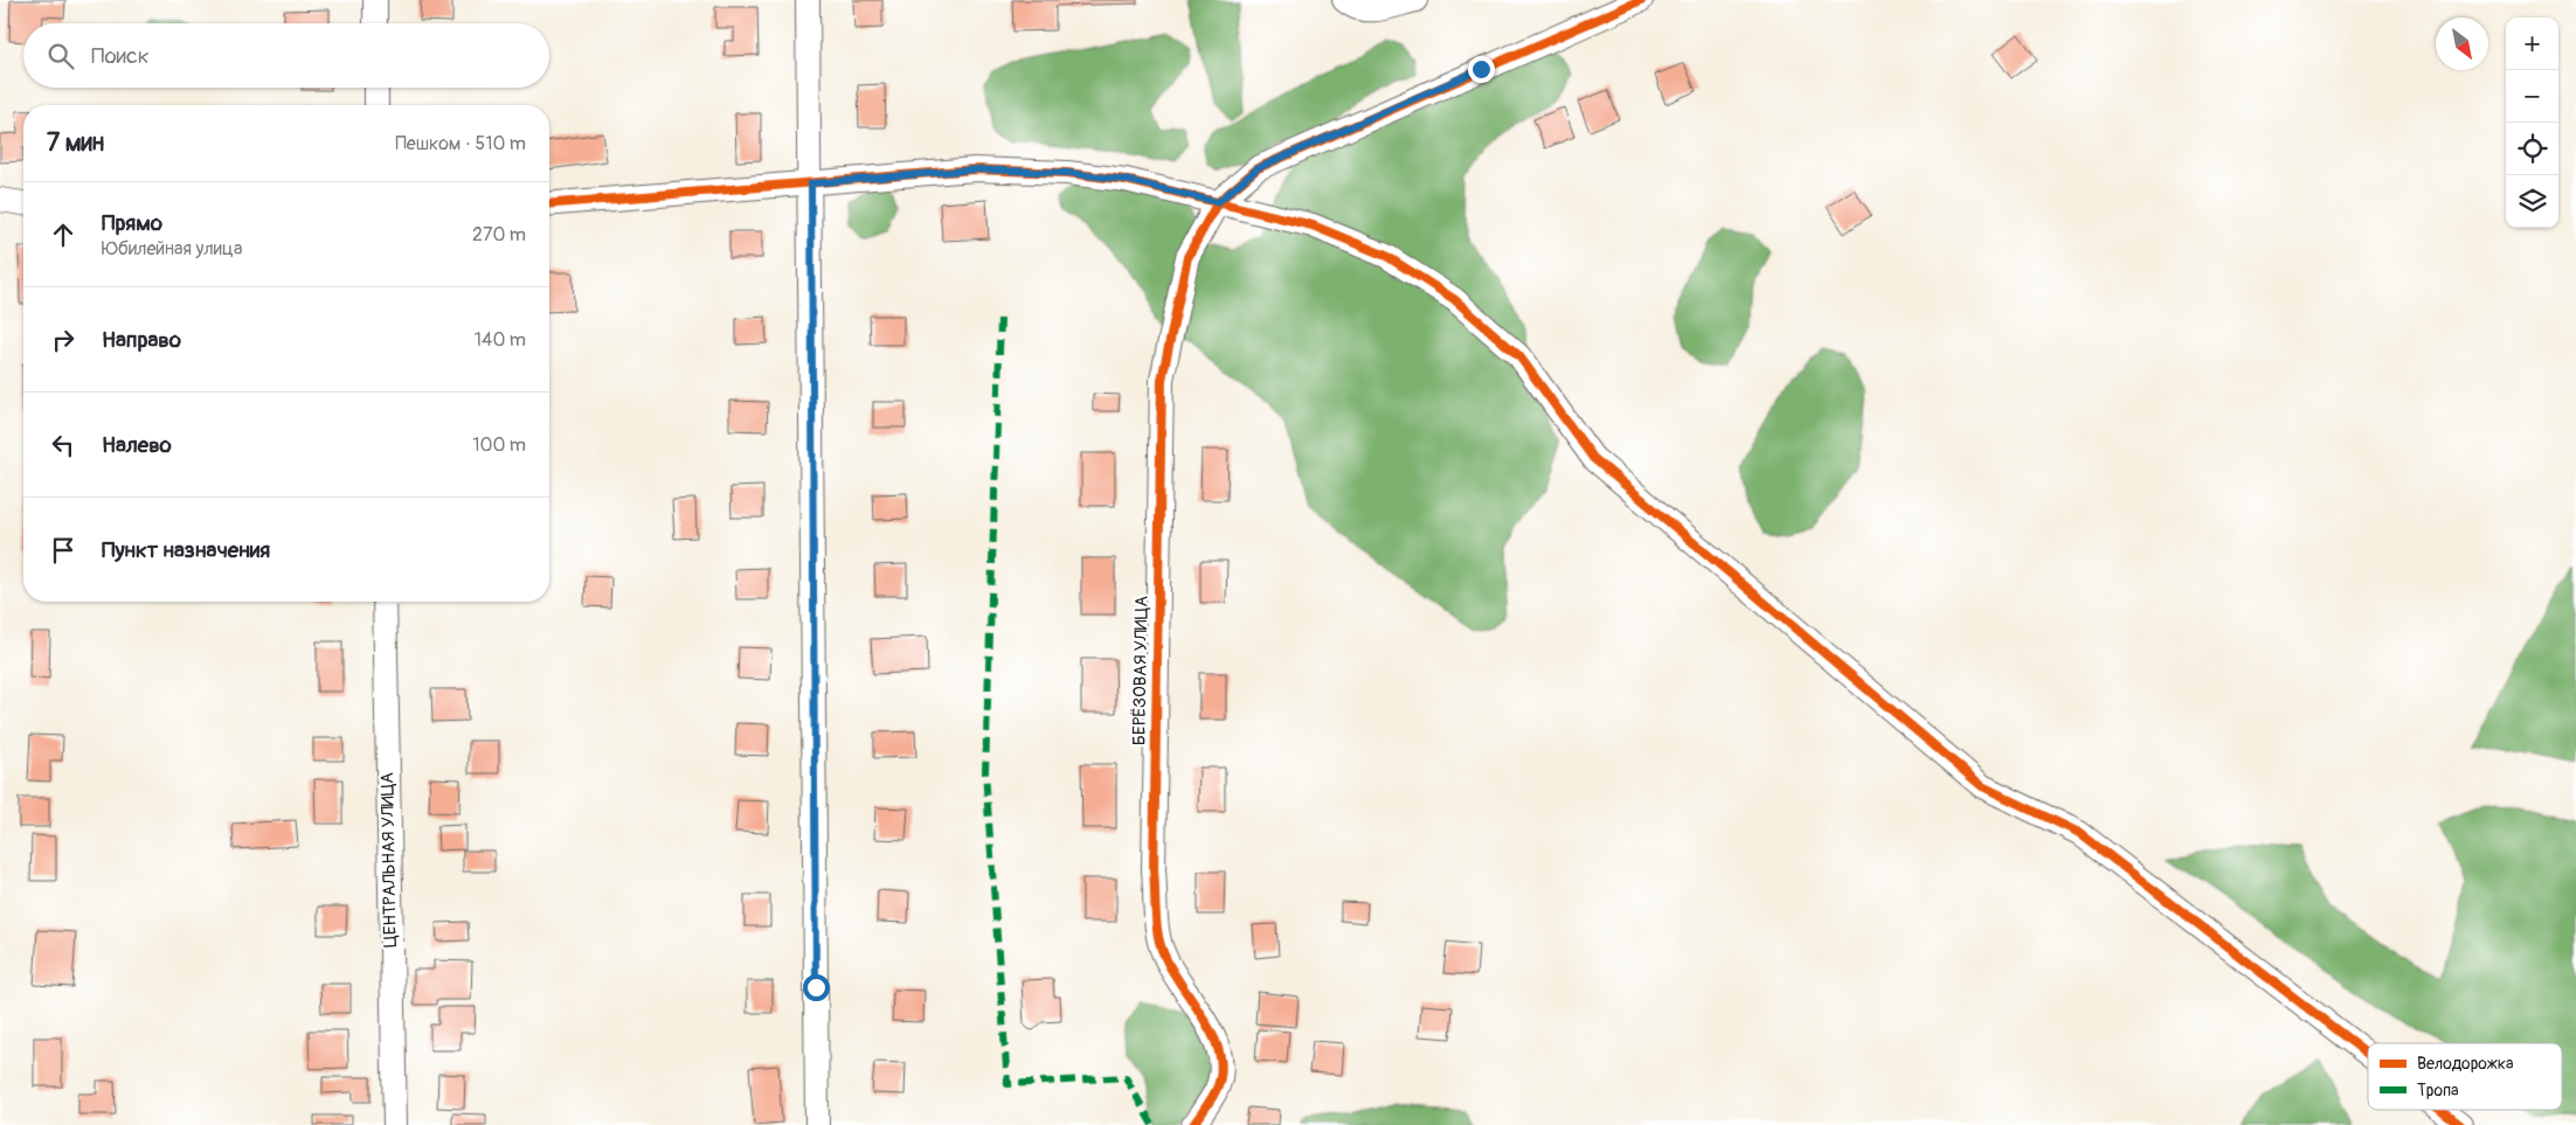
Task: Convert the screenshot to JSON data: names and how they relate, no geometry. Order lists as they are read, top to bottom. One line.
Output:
{"streets":{"street":["БЕРЁЗОВАЯ УЛИЦА","ЦЕНТРАЛЬНАЯ УЛИЦА"]},"legend":["Велодорожка","Тропа"],"north":"bottom right","page":{"map_buttons":["+","−"],"search":"Поиск","heading":["7 мин","Пешком · 510 m"],"list":[["Прямо","Юбилейная улица","270 m"],["Направо","140 m"],["Налево","100 m"],"Пункт назначения"]}}
